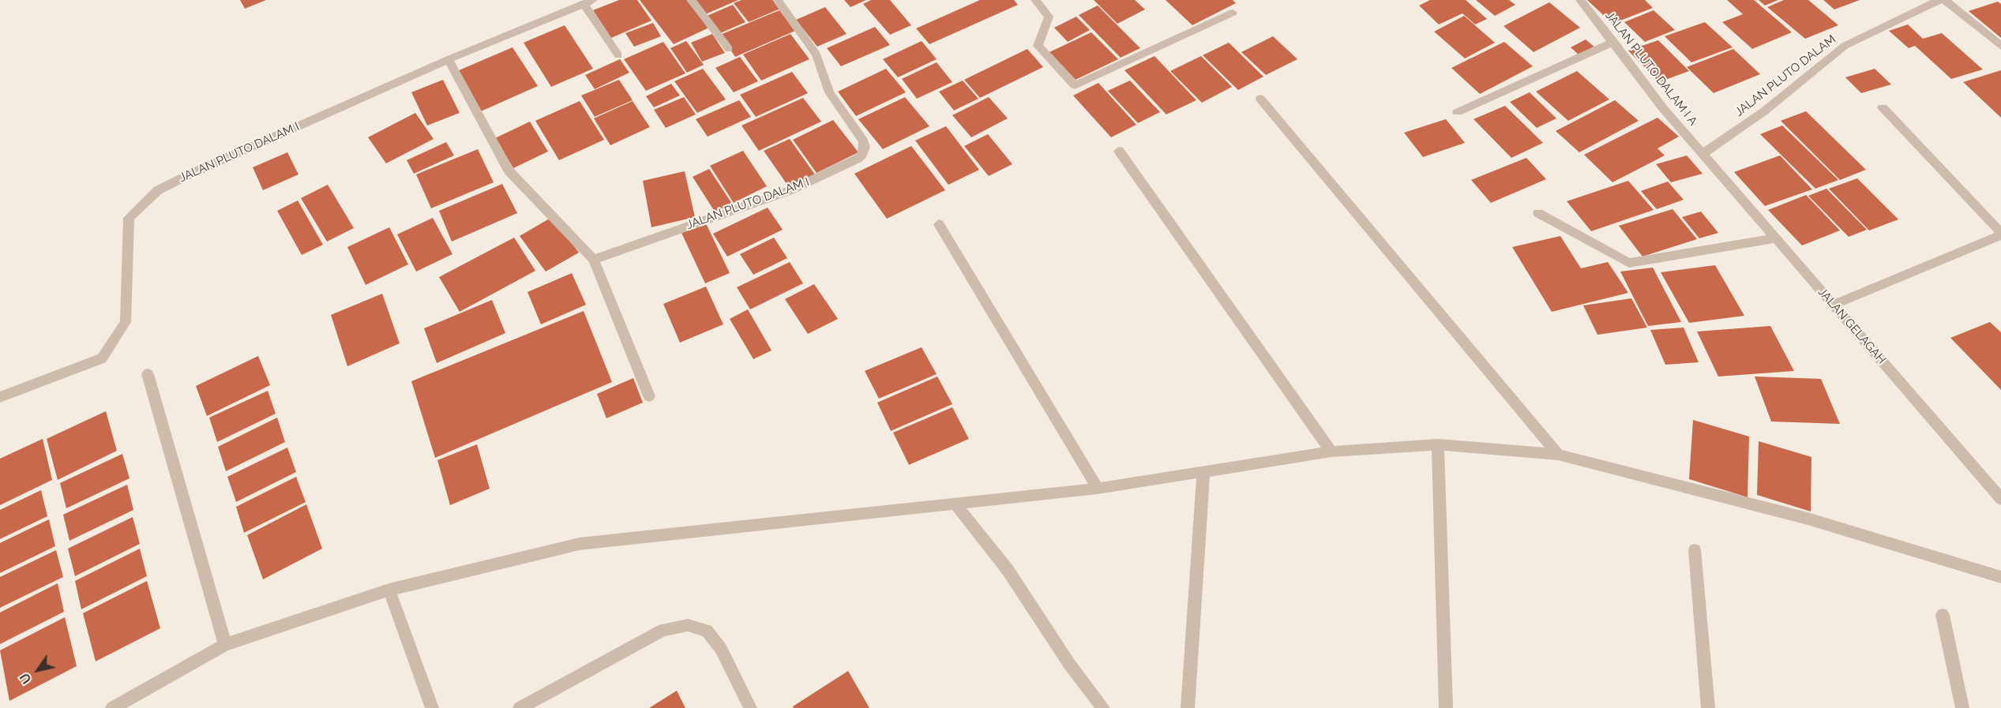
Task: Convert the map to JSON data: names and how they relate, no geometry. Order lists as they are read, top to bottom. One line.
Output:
{"streets":{"street":["JALAN PLUTO DALAM I A","JALAN PLUTO DALAM","JALAN PLUTO DALAM I","JALAN GELAGAH"]},"crossings":[["JALAN PLUTO DALAM I A","JALAN PLUTO DALAM"],["JALAN PLUTO DALAM I A","JALAN GELAGAH"],["JALAN PLUTO DALAM","JALAN GELAGAH"]],"north":"bottom left"}
